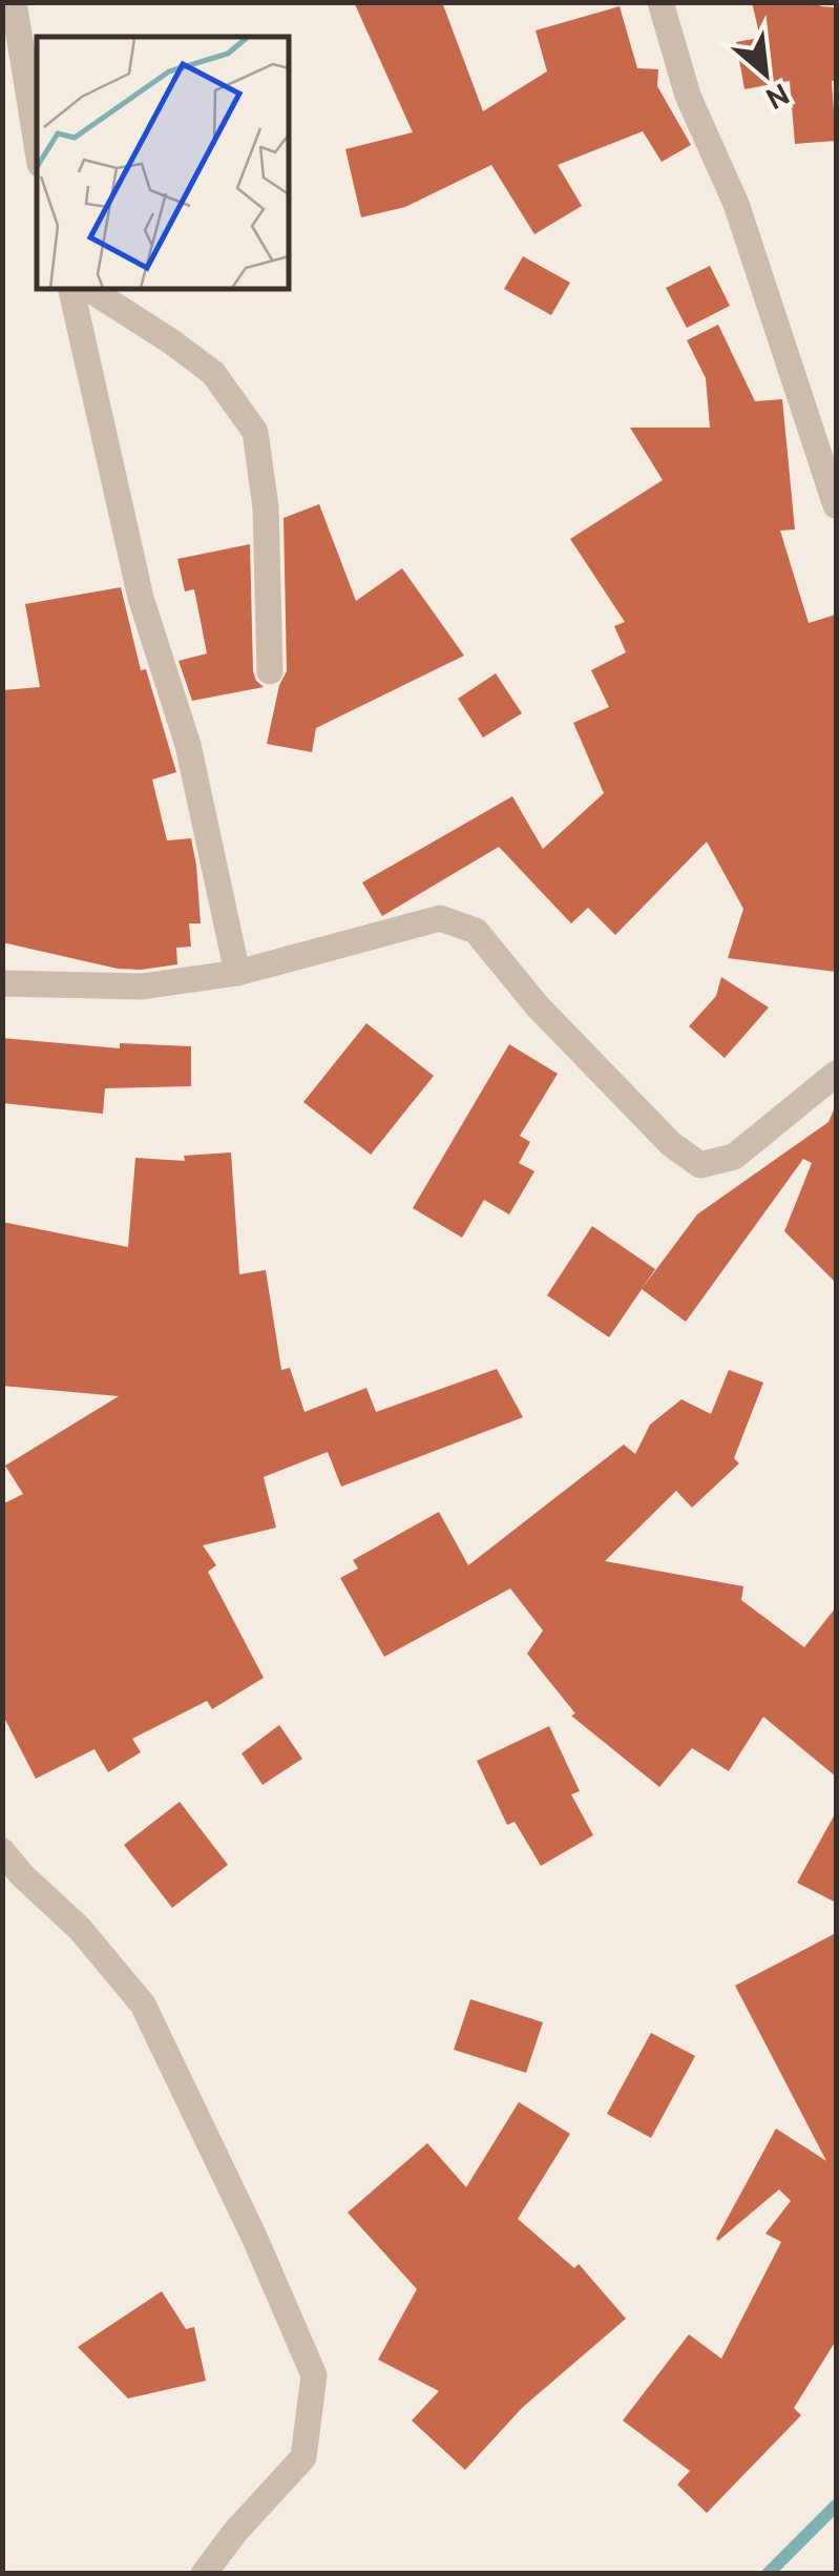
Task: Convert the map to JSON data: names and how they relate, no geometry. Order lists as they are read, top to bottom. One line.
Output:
{"north":"bottom right"}
